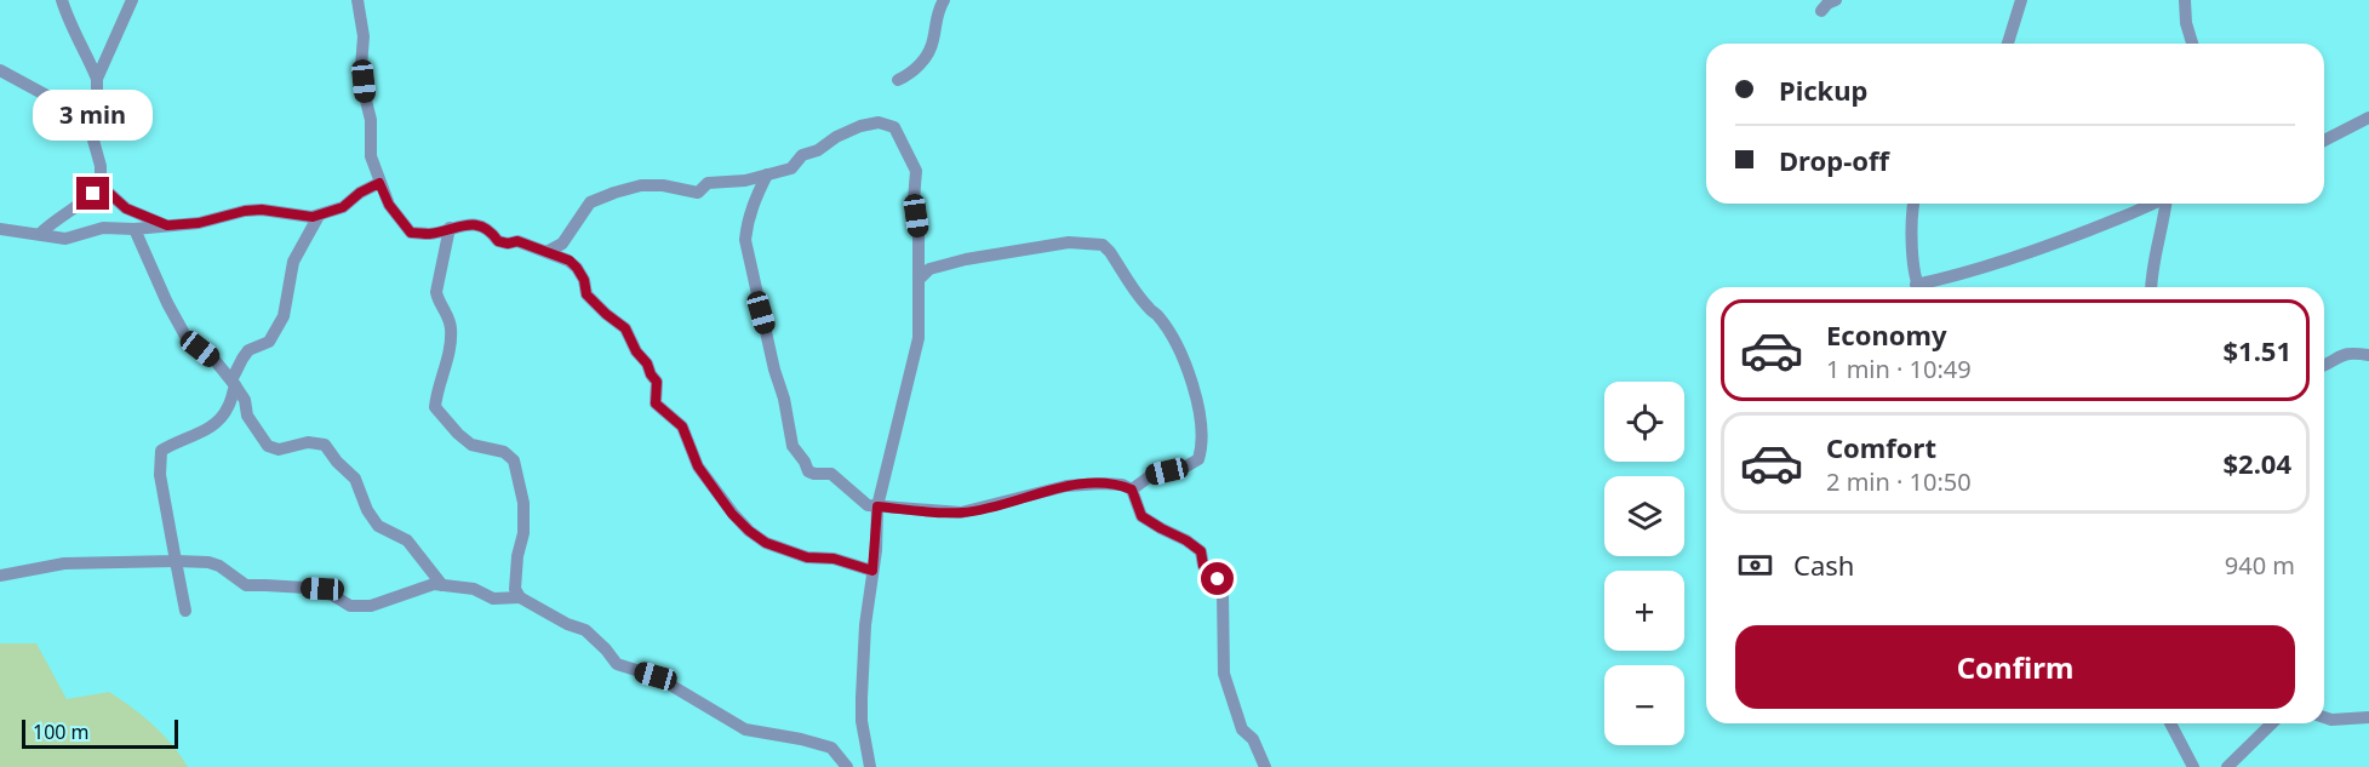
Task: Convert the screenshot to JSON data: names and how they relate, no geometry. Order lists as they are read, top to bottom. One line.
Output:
{"scale_bar":"100 m","page":{"banner":["Pickup","Drop-off"],"bubble":"3 min","list":[{"name":"Economy","note":"1 min · 10:49","value":"$1.51"},{"name":"Comfort","note":"2 min · 10:50","value":"$2.04"}],"map_buttons":["+","−"],"pay":["Cash","940 m"],"buttons":"Confirm","scale":"100 m"}}
